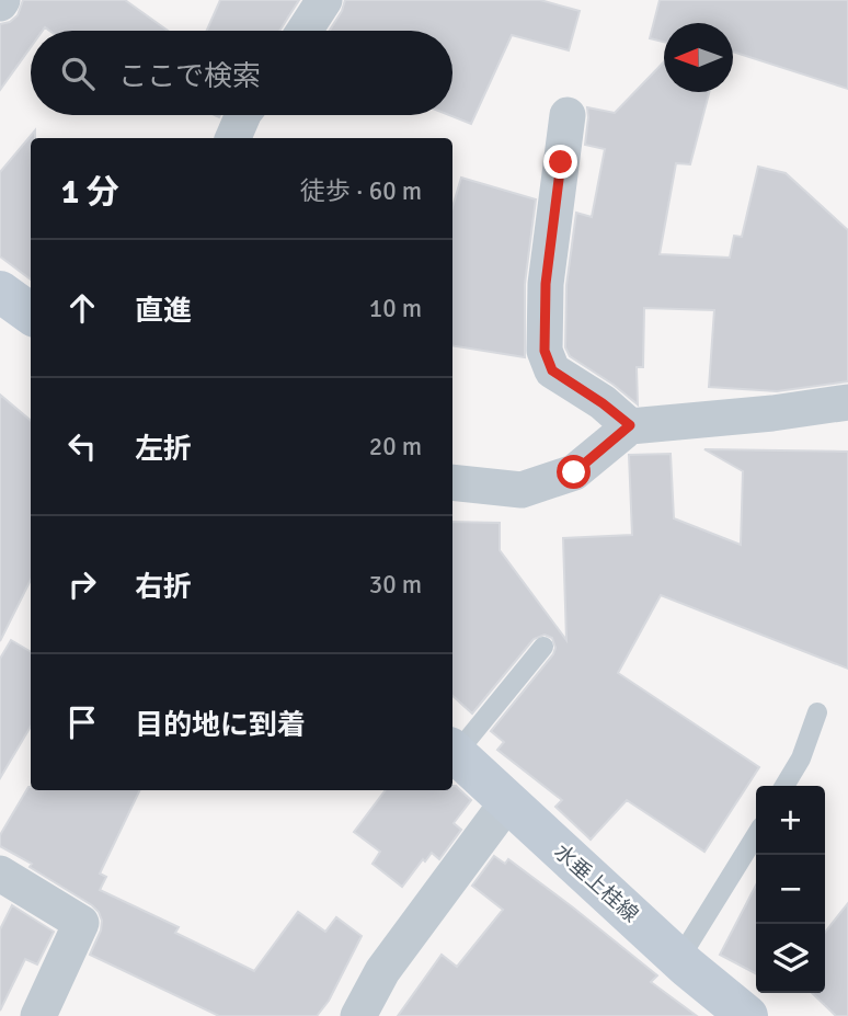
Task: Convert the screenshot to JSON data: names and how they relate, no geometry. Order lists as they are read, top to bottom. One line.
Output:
{"streets":{"main road":["水垂上桂線"]},"north":"left","page":{"search":"ここで検索","heading":["1 分","徒歩 · 60 m"],"list":[["直進","10 m"],["左折","20 m"],["右折","30 m"],"目的地に到着"],"map_buttons":["+","−"]}}
